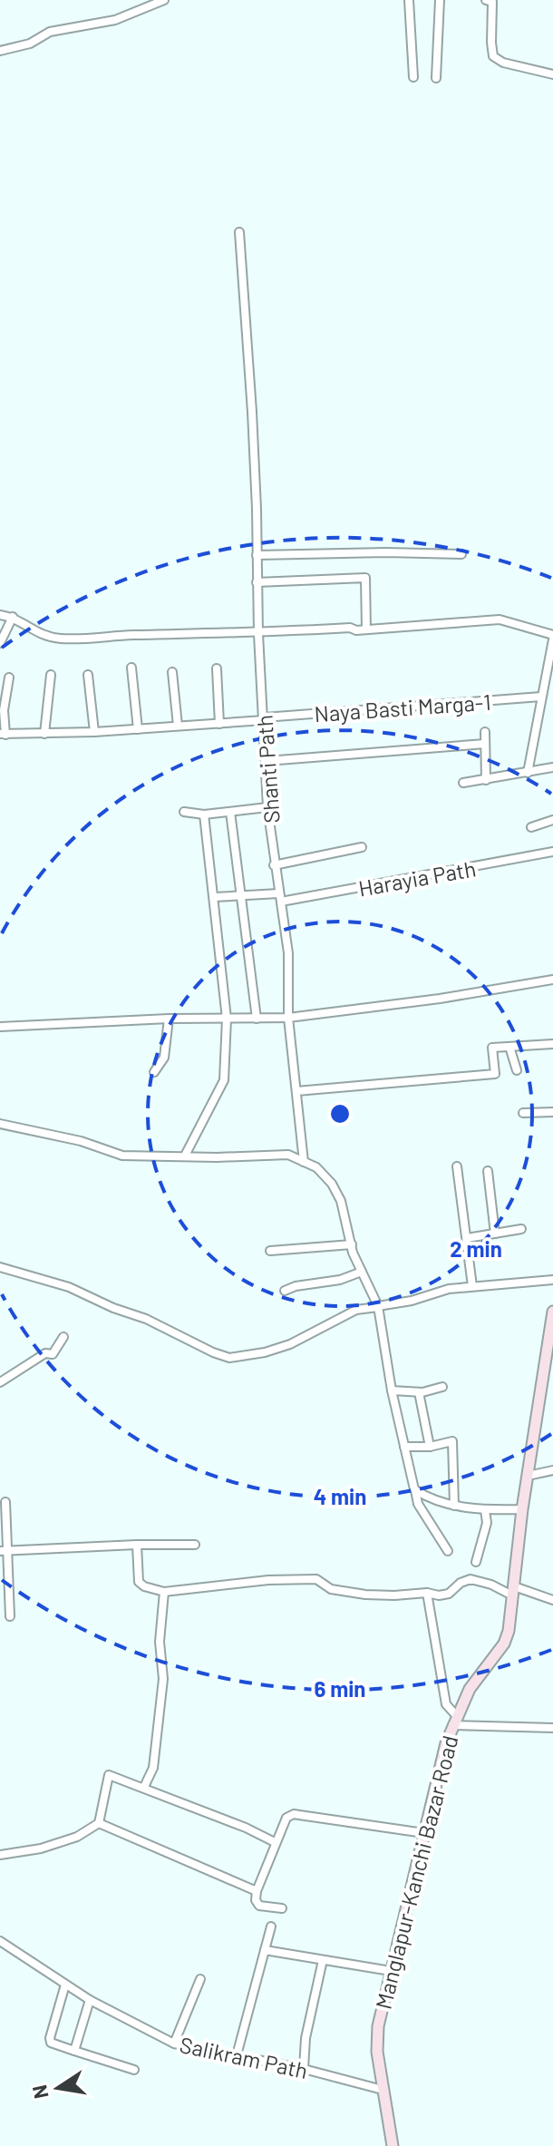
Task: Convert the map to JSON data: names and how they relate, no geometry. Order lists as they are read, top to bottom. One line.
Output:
{"streets":{"street":["Naya Basti Marga-1","Shanti Path","Harayia Path","Manglapur-Kanchi Bazar Road","Salikram Path"]},"crossings":[["Naya Basti Marga-1","Shanti Path"],["Shanti Path","Harayia Path"],["Manglapur-Kanchi Bazar Road","Salikram Path"]],"north":"left","rings":["2 min","4 min","6 min"]}
